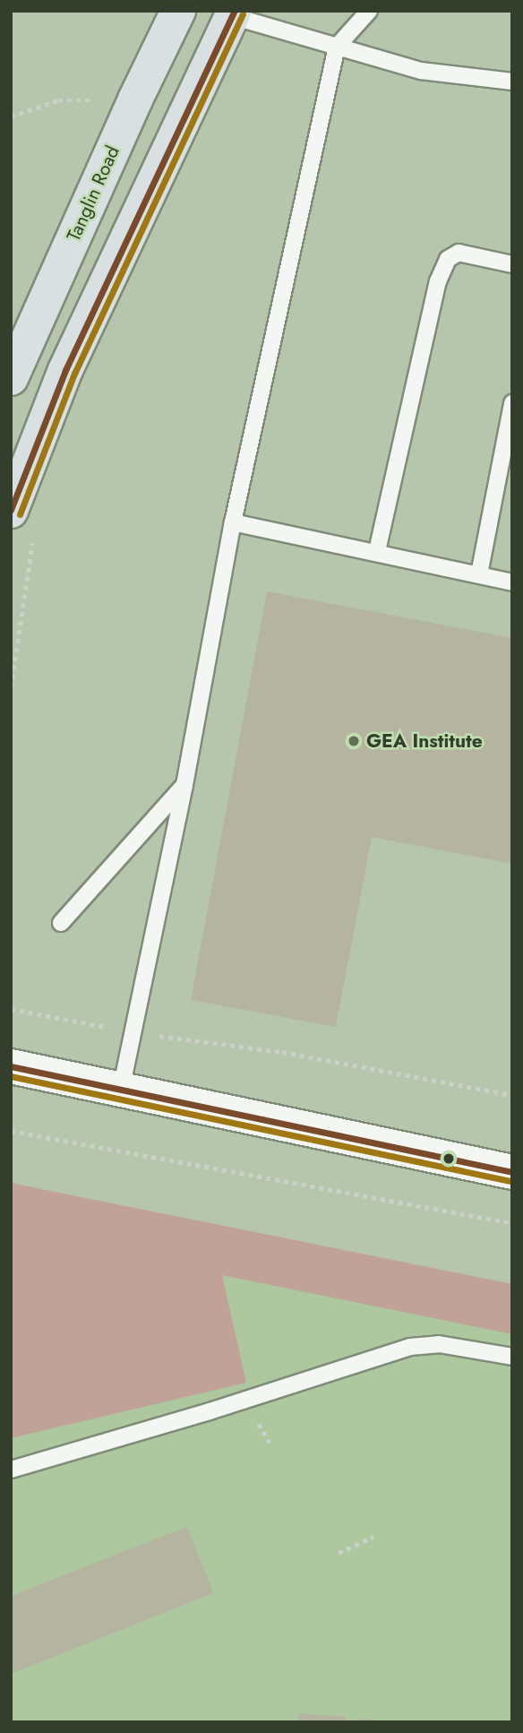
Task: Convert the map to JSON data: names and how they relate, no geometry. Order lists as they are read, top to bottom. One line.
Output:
{"streets":{"main road":["Tanglin Road"]},"places":["GEA Institute"]}
